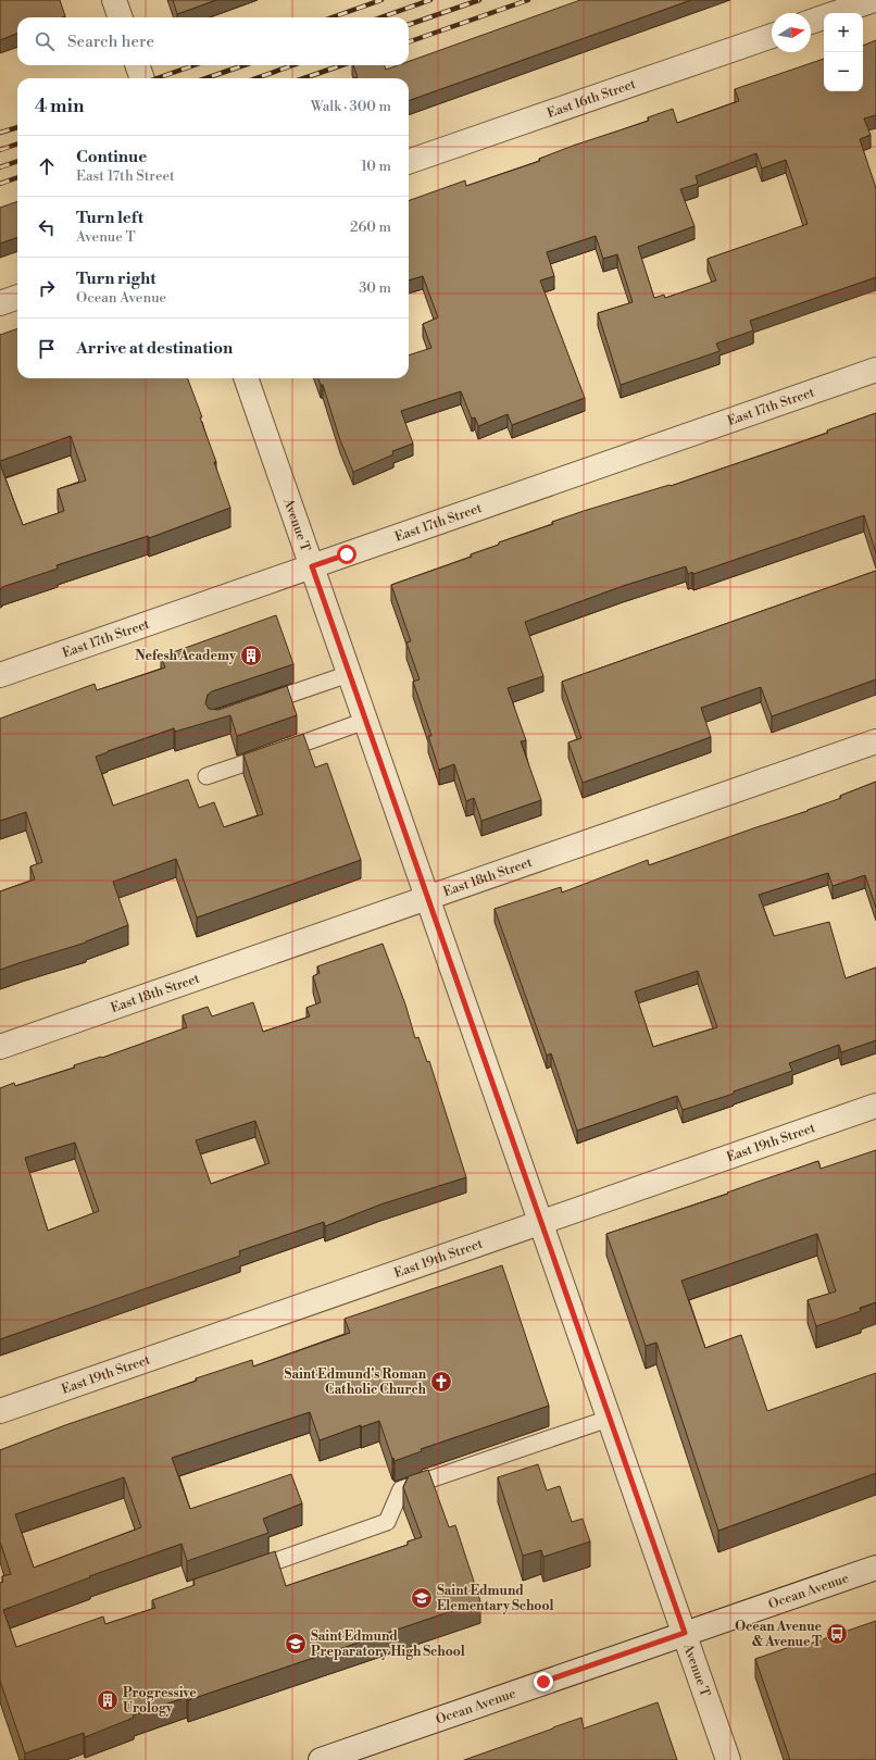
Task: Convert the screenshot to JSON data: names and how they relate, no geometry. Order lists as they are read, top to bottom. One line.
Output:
{"streets":{"street":["East 16th Street","East 17th Street","Avenue T","East 18th Street","East 19th Street","Ocean Avenue"]},"crossings":[["East 17th Street","Avenue T"],["Avenue T","East 18th Street"],["Avenue T","East 19th Street"],["Avenue T","Ocean Avenue"]],"places":{"building":["Nefesh Academy","Progressive Urology"],"church":["Saint Edmund's Roman Catholic Church"],"school or university":["Saint Edmund Elementary School","Saint Edmund Preparatory High School"],"bus stop":["Ocean Avenue & Avenue T"]},"north":"right","page":{"map_buttons":["+","−"],"search":"Search here","heading":["4 min","Walk · 300 m"],"list":[["Continue","East 17th Street","10 m"],["Turn left","Avenue T","260 m"],["Turn right","Ocean Avenue","30 m"],"Arrive at destination"]}}
